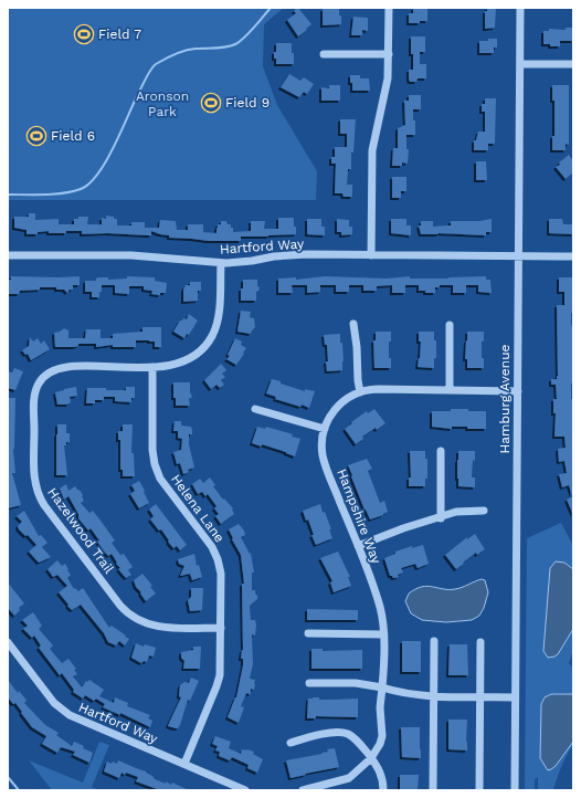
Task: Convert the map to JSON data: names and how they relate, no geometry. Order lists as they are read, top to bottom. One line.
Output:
{"streets":{"street":["Hartford Way","Hamburg Avenue","Helena Lane","Hampshire Way","Hazelwood Trail"]},"crossings":[["Hartford Way","Hamburg Avenue"],["Hartford Way","Helena Lane"],["Hartford Way","Hazelwood Trail"],["Hamburg Avenue","Hampshire Way"],["Helena Lane","Hazelwood Trail"]],"parks":["Aronson Park"],"places":{"sports":["Field 7","Field 9","Field 6"]}}
